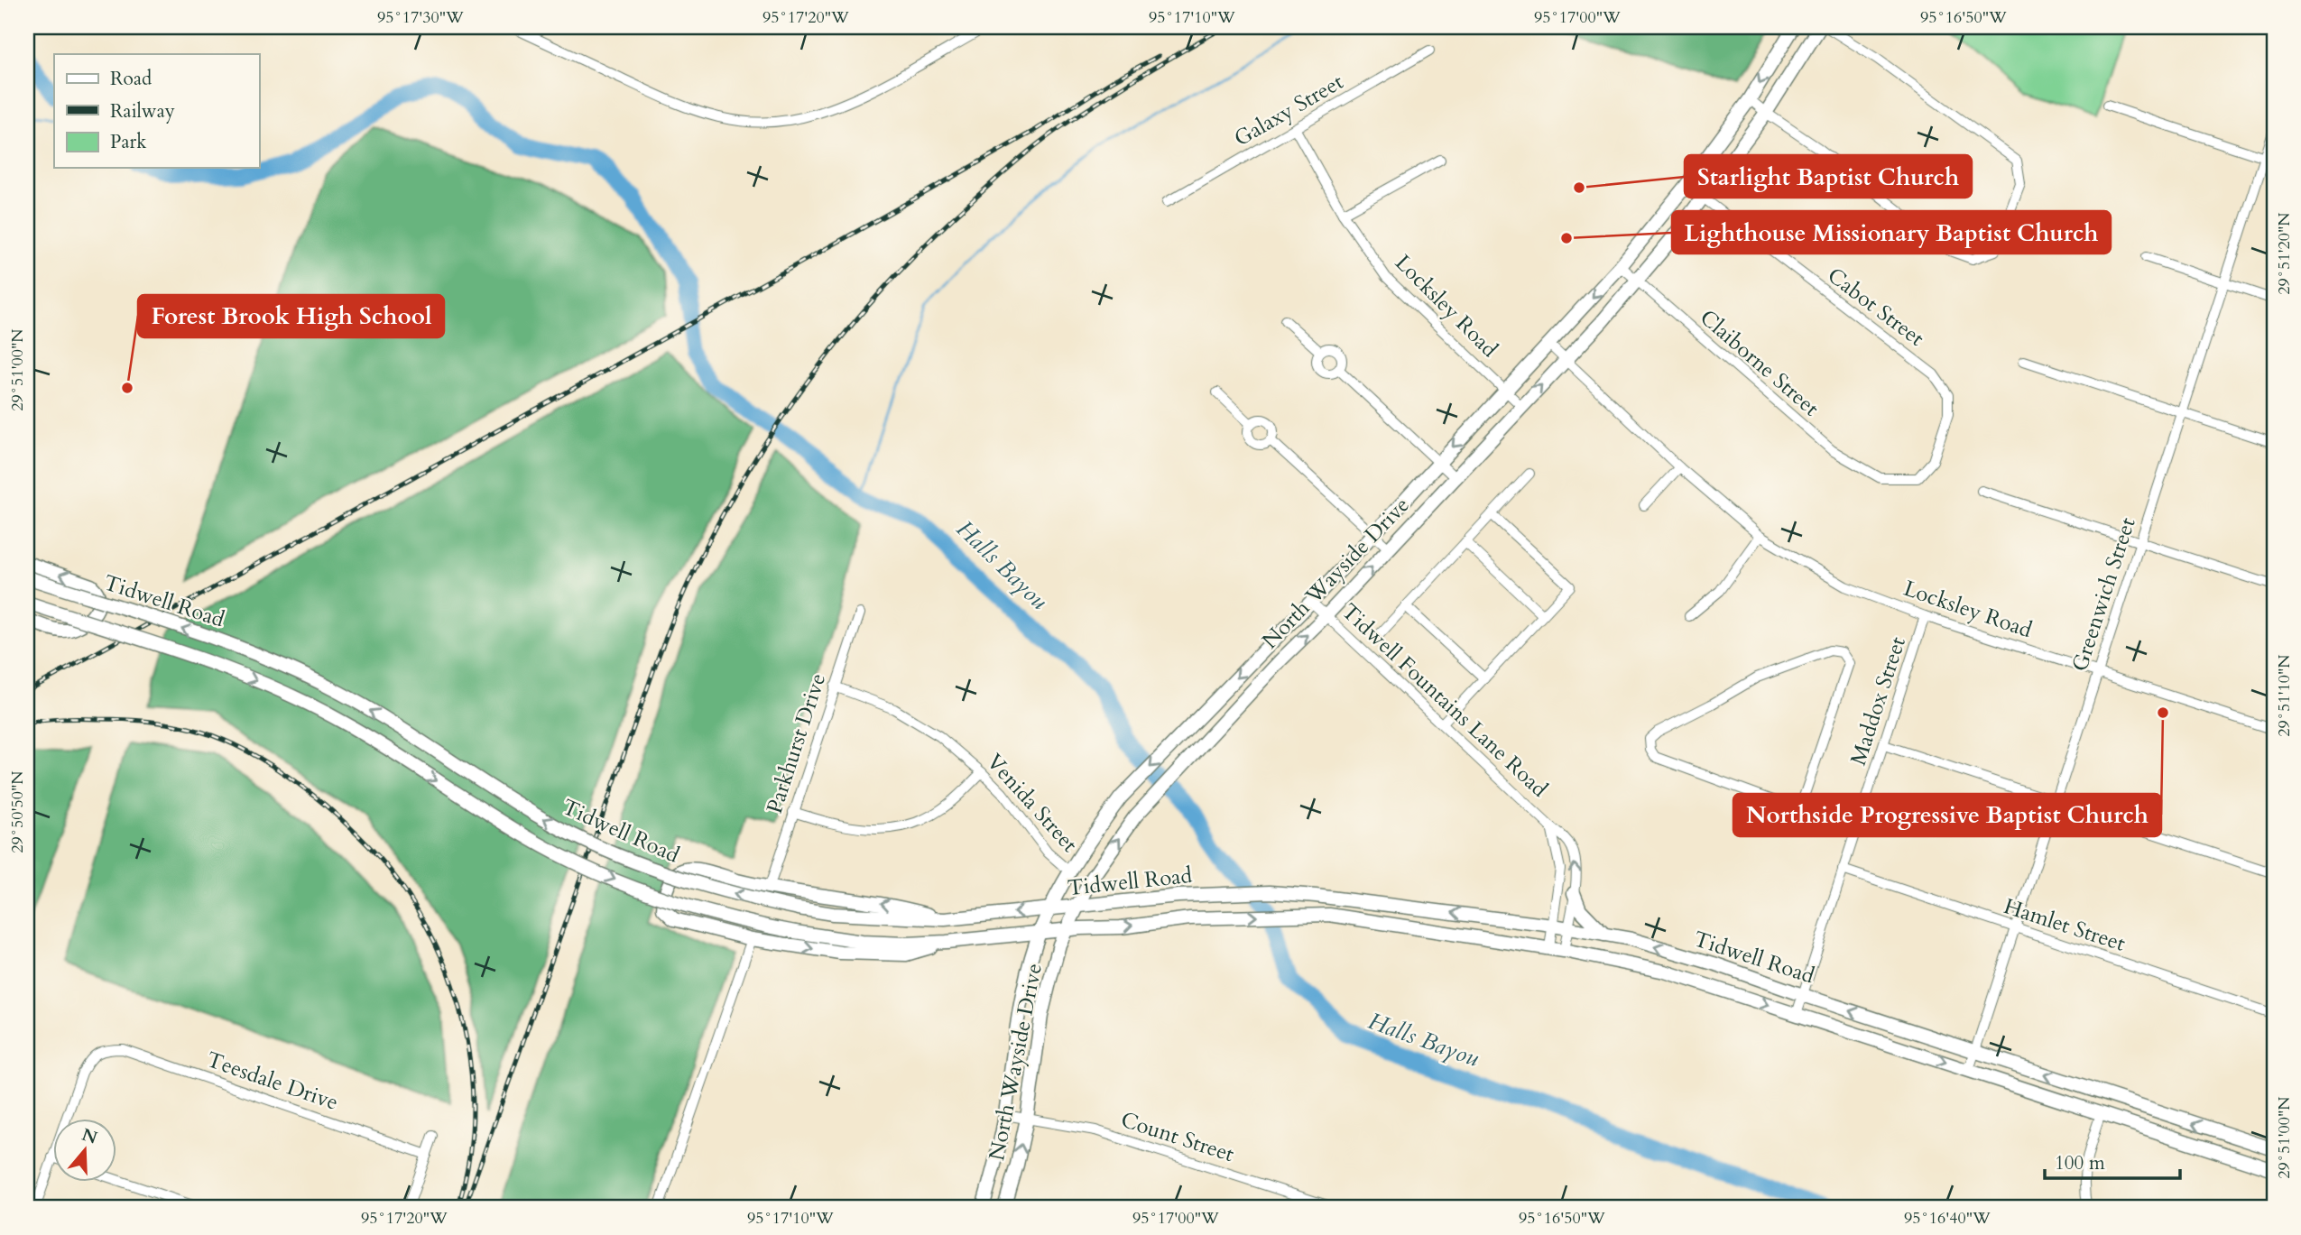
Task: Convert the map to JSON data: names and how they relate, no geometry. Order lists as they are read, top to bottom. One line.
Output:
{"streets":{"main road":["North Wayside Drive","Tidwell Road"],"street":["Galaxy Street","Locksley Road","Cabot Street","Claiborne Street","Greenwich Street","Tidwell Fountains Lane Road","Maddox Street","Parkhurst Drive","Venida Street","Hamlet Street","Teesdale Drive","Count Street"]},"crossings":[["Galaxy Street","Locksley Road"],["Locksley Road","North Wayside Drive"],["Locksley Road","Greenwich Street"],["Locksley Road","Maddox Street"],["Cabot Street","Claiborne Street"],["Cabot Street","North Wayside Drive"],["Claiborne Street","North Wayside Drive"],["North Wayside Drive","Tidwell Road"],["North Wayside Drive","Tidwell Fountains Lane Road"],["North Wayside Drive","Venida Street"],["North Wayside Drive","Count Street"],["Greenwich Street","Tidwell Road"],["Greenwich Street","Hamlet Street"],["Tidwell Road","Tidwell Fountains Lane Road"],["Tidwell Road","Maddox Street"],["Maddox Street","Hamlet Street"],["Parkhurst Drive","Venida Street"]],"water":["Halls Bayou"],"places":["Starlight Baptist Church","Lighthouse Missionary Baptist Church","Forest Brook High School","Northside Progressive Baptist Church"],"legend":["Road","Railway","Park"],"scale_bar":"100 m","north":"top","coordinates":["95°17'30\"W","95°17'20\"W","95°17'10\"W","95°17'00\"W","95°16'50\"W","29°51'20\"N","29°51'00\"N","29°51'10\"N","29°50'50\"N","95°16'40\"W"]}
